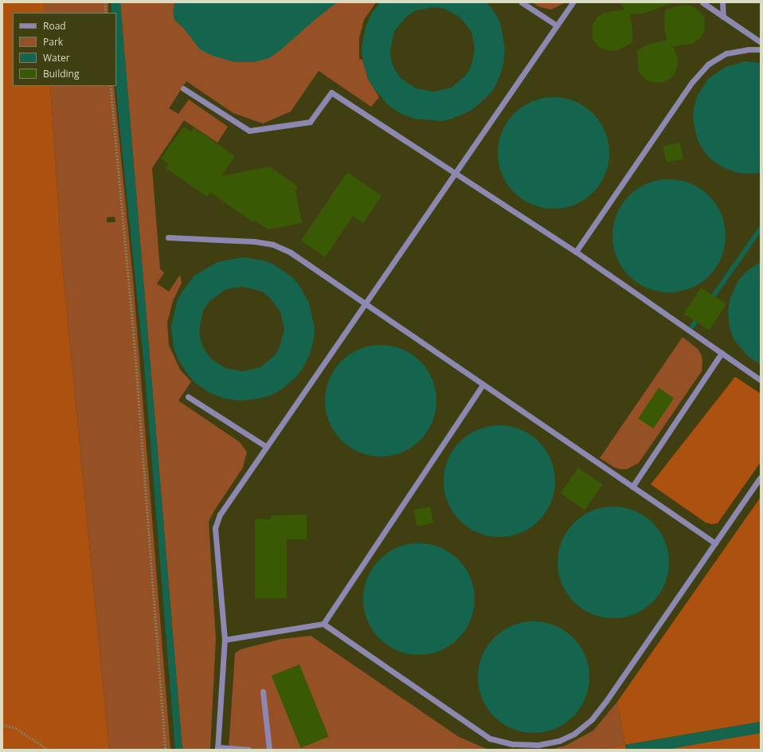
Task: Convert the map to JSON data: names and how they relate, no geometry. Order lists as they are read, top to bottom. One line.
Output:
{"legend":["Road","Park","Water","Building"]}
